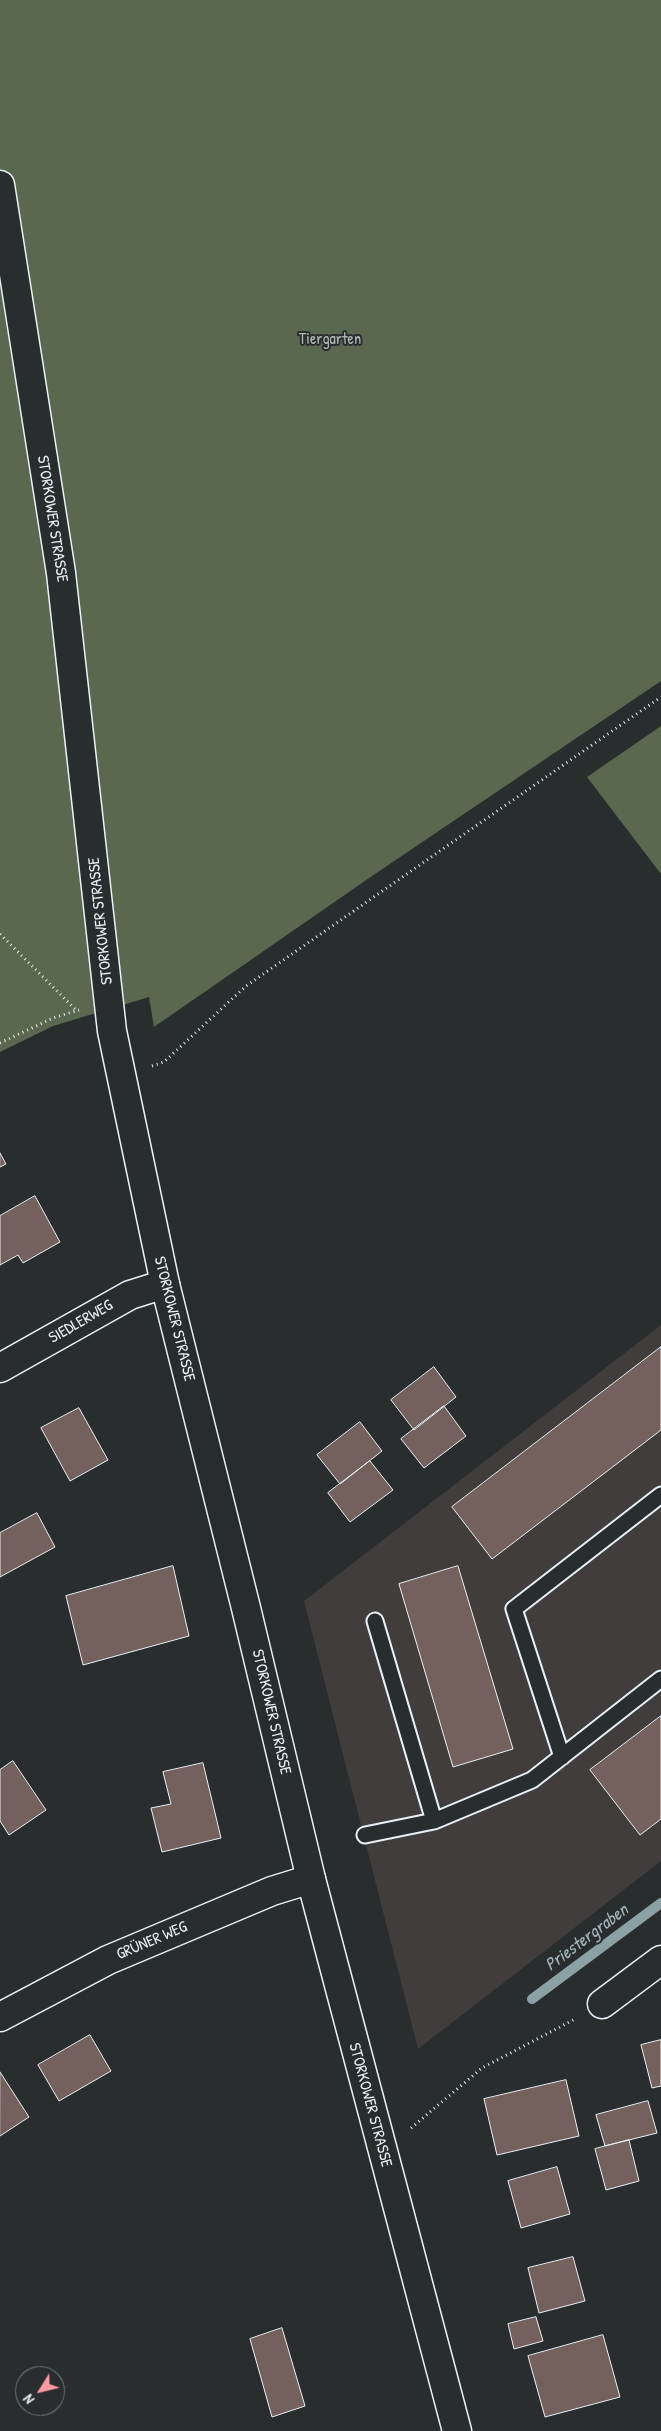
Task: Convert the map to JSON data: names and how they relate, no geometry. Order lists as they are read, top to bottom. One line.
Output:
{"streets":{"main road":["STORKOWER STRASSE","SIEDLERWEG","GRÜNER WEG"]},"crossings":[["STORKOWER STRASSE","SIEDLERWEG"],["STORKOWER STRASSE","GRÜNER WEG"]],"water":["Priestergraben"],"parks":["Tiergarten"],"north":"bottom left"}
